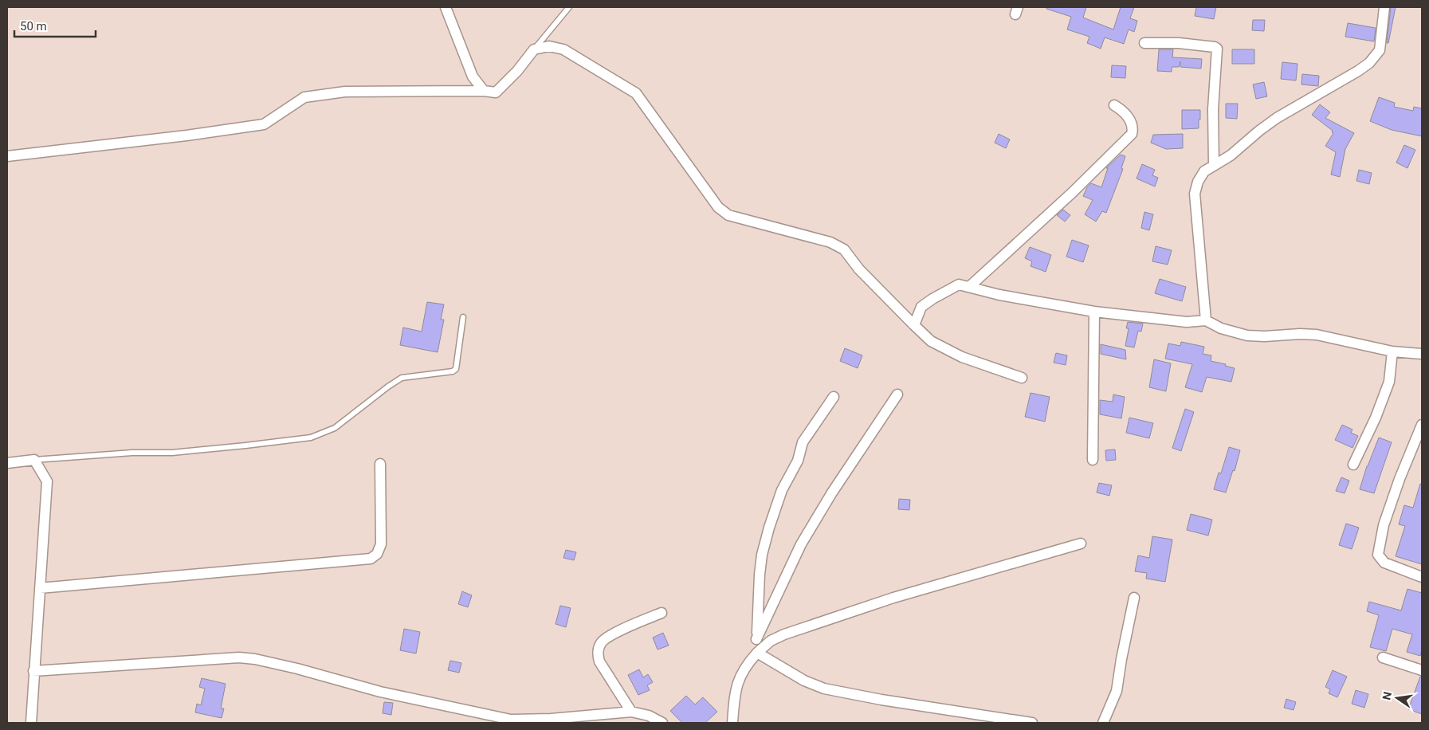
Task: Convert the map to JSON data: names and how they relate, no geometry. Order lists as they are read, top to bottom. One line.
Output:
{"scale_bar":"50 m","north":"left"}
